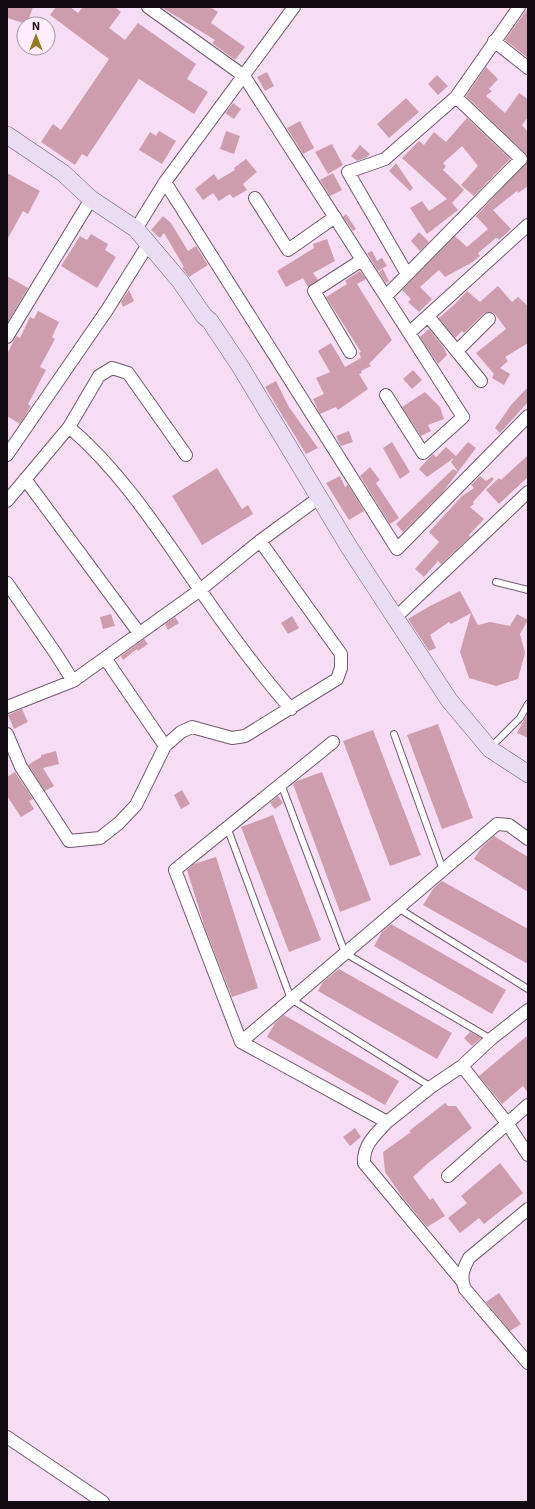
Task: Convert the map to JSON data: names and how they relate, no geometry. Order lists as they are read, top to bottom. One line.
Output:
{"north":"top"}
